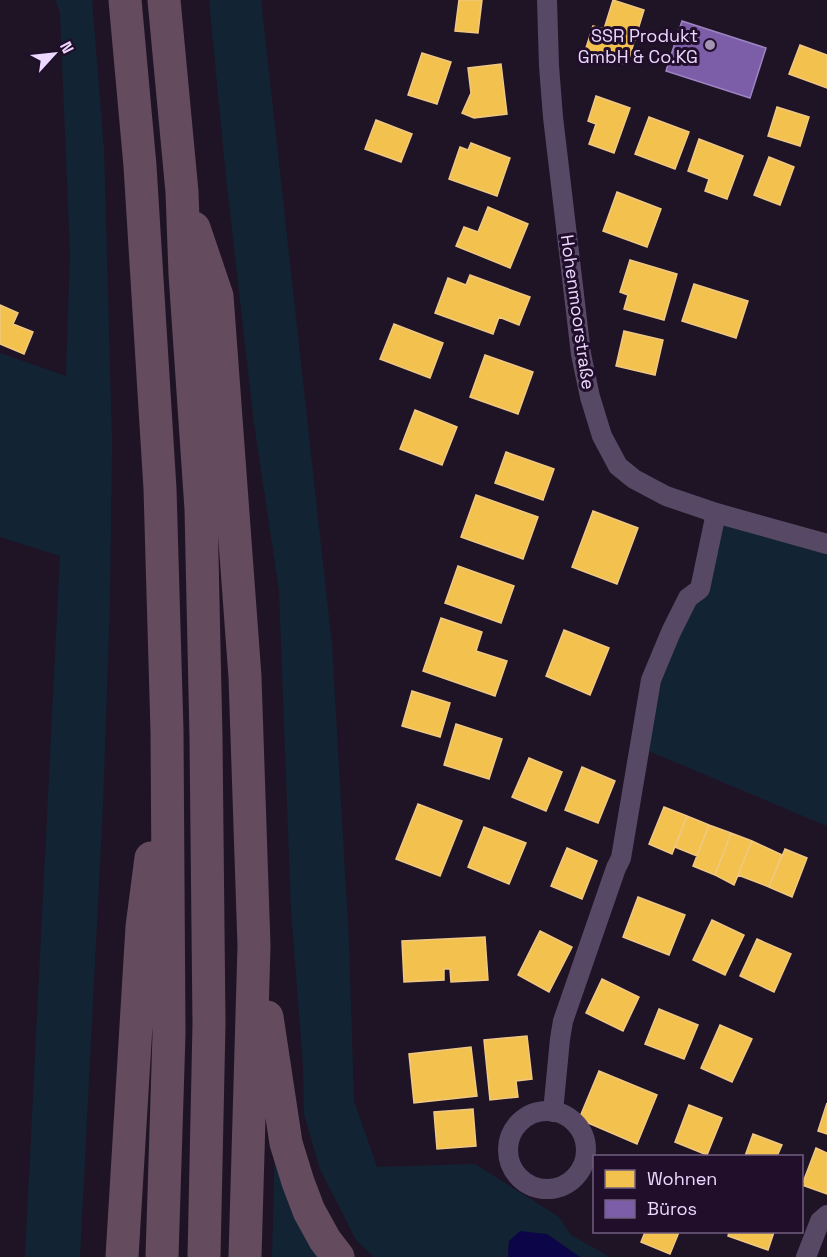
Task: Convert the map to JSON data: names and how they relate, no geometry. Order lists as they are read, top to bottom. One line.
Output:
{"streets":{"street":["Hohenmoorstraße"]},"places":["SSR Produkt GmbH & Co.KG"],"legend":["Wohnen","Büros"],"north":"top right"}
